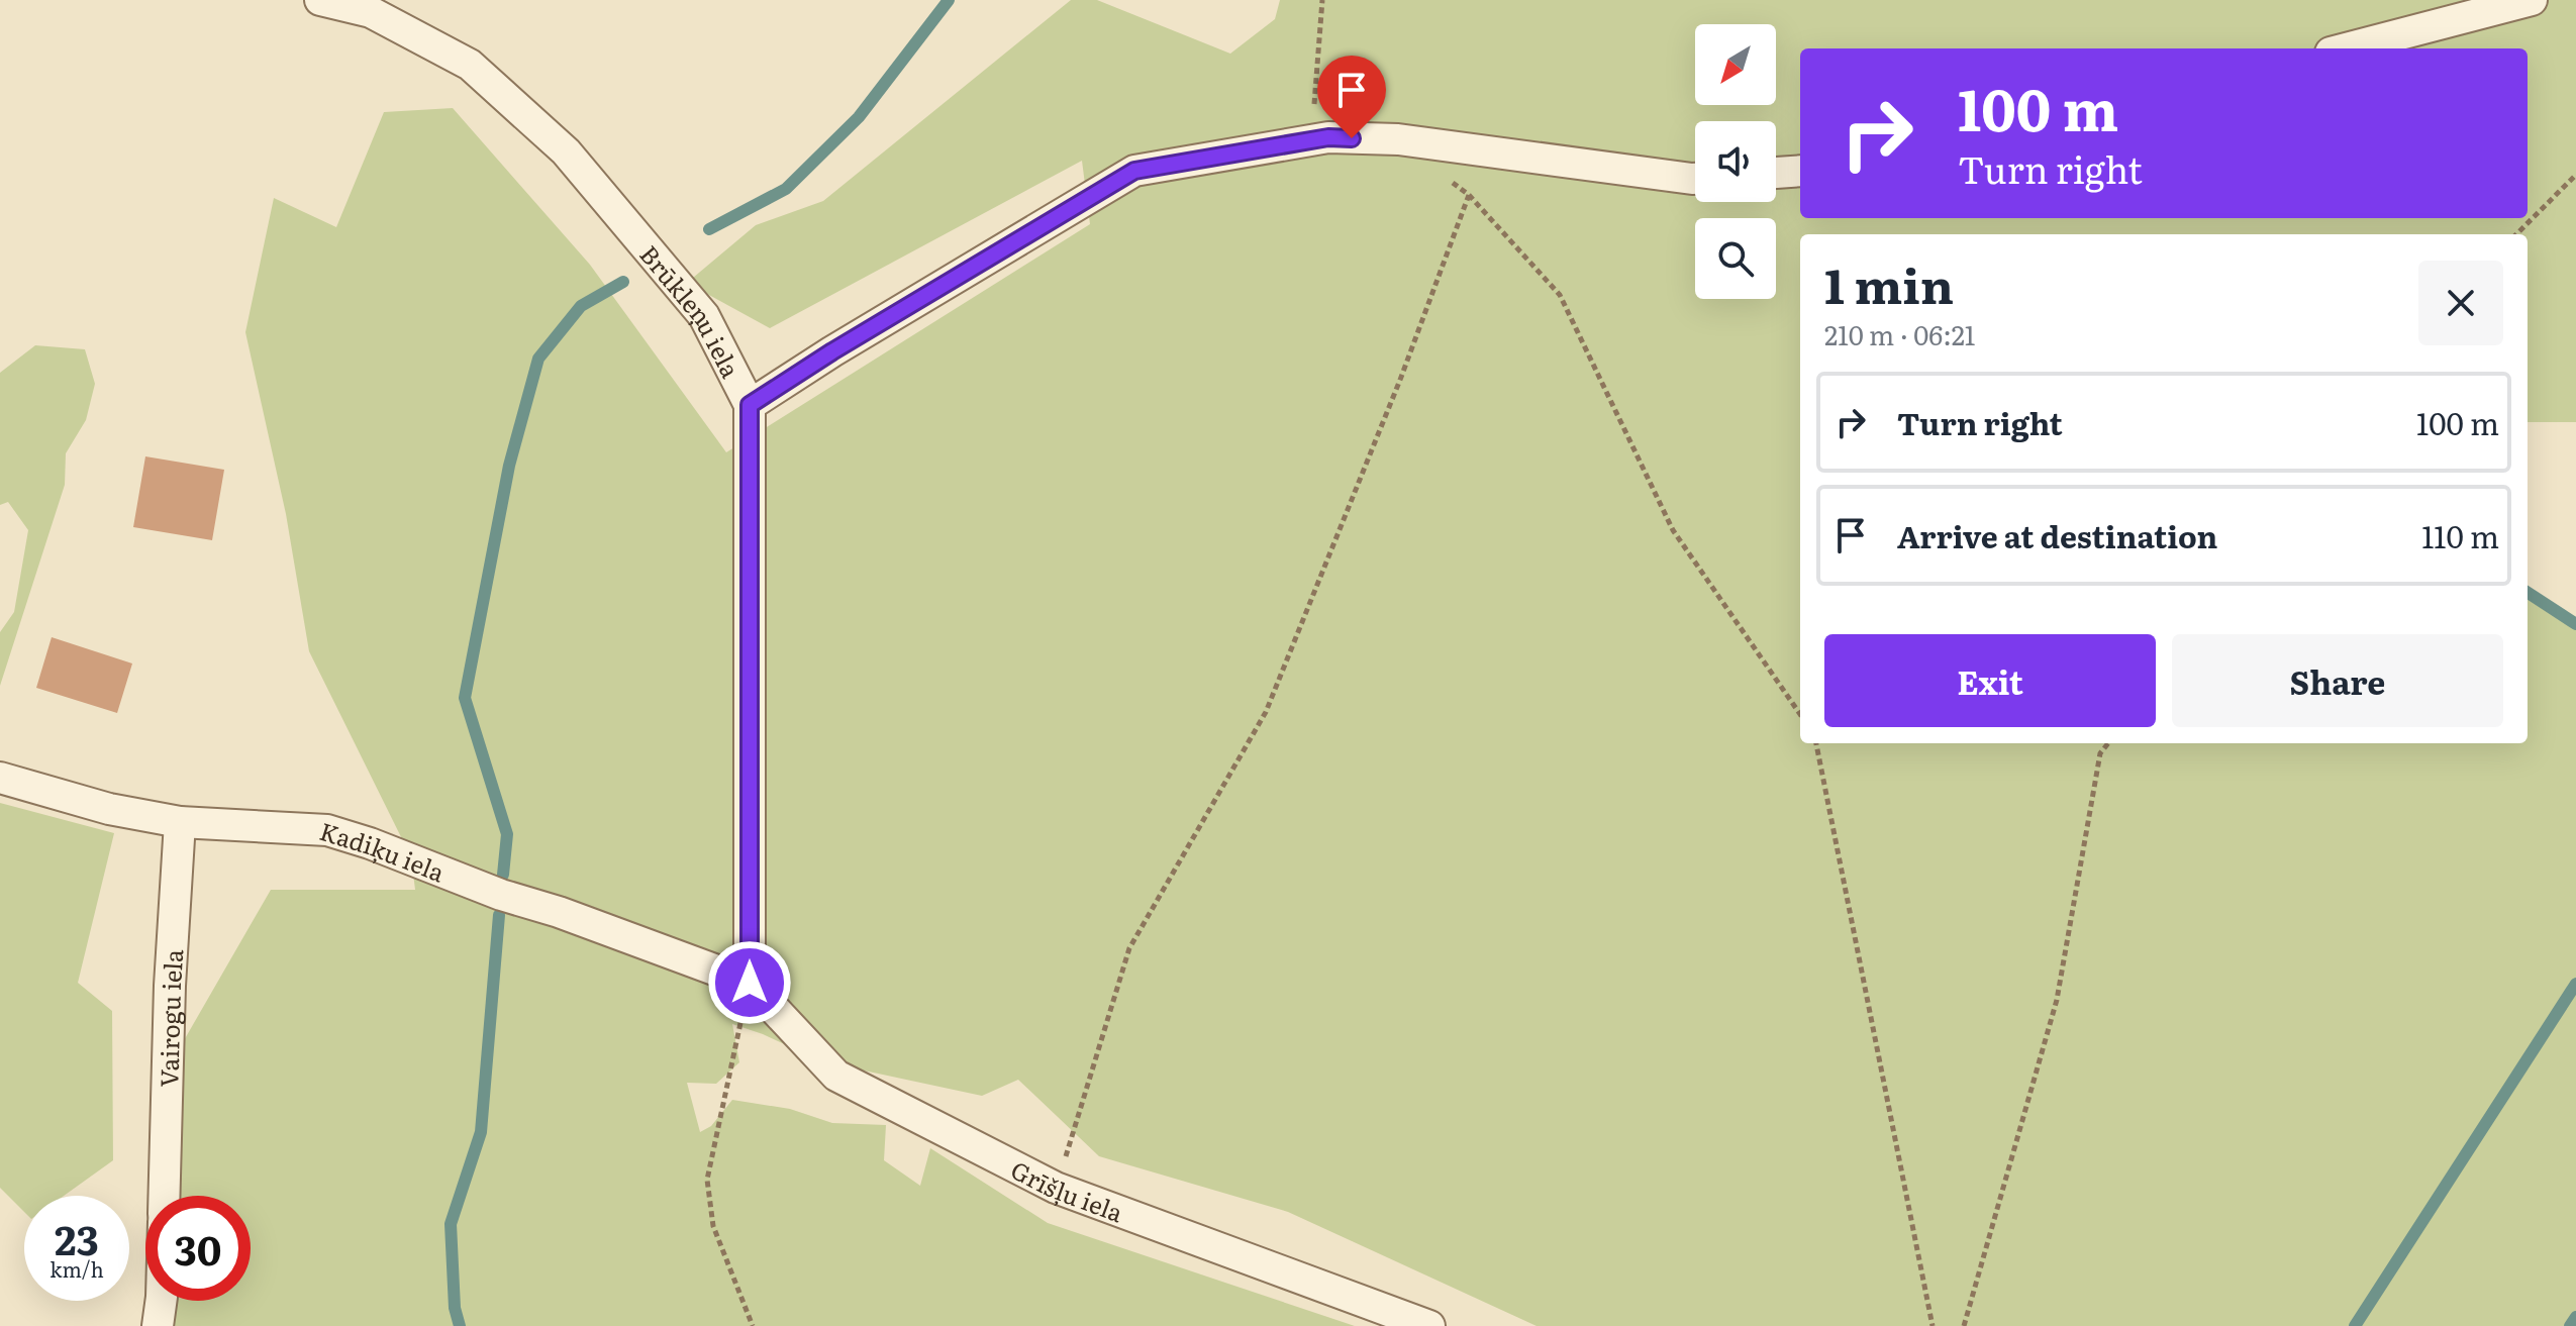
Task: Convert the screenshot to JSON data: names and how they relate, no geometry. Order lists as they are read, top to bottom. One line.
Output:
{"streets":{"street":["Brūkleņu iela","Kadiķu iela","Vairogu iela","Grīšļu iela"]},"crossings":[["Brūkleņu iela","Kadiķu iela"],["Brūkleņu iela","Grīšļu iela"],["Kadiķu iela","Vairogu iela"],["Kadiķu iela","Grīšļu iela"]],"north":"bottom left","page":{"turn":["100 m","Turn right"],"heading":["1 min","210 m · 06:21"],"list":[{"name":"Turn right","value":"100 m"},{"name":"Arrive at destination","value":"110 m"}],"buttons":["Exit","Share"],"speed":"23 km/h","limit":"30"}}
